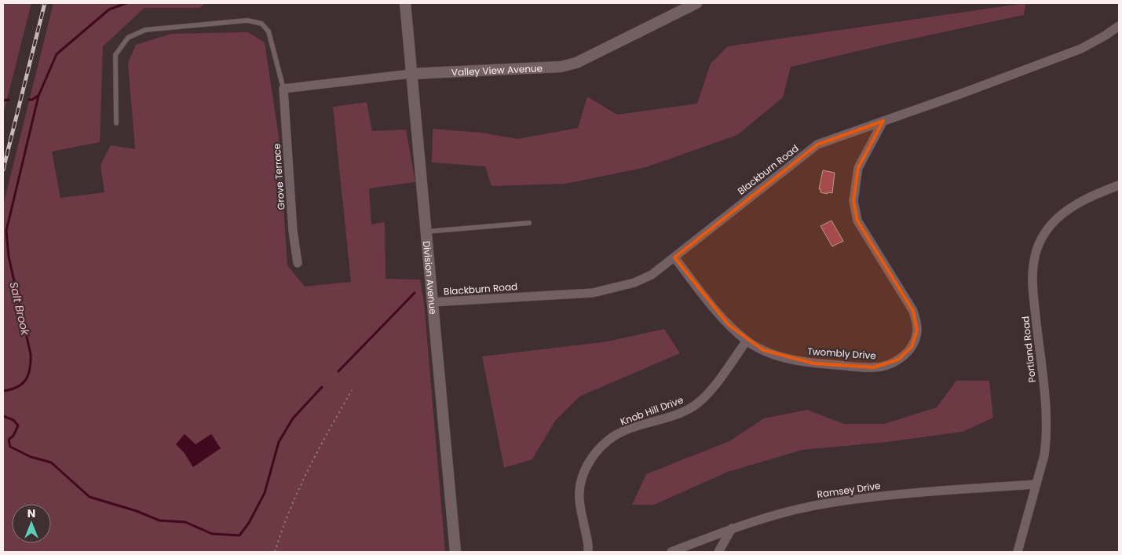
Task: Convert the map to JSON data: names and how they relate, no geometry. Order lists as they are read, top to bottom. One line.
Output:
{"streets":{"street":["Valley View Avenue","Blackburn Road","Grove Terrace","Division Avenue","Portland Road","Twombly Drive","Knob Hill Drive","Ramsey Drive"]},"crossings":[["Valley View Avenue","Grove Terrace"],["Valley View Avenue","Division Avenue"],["Blackburn Road","Division Avenue"],["Blackburn Road","Twombly Drive"],["Portland Road","Ramsey Drive"],["Twombly Drive","Knob Hill Drive"]],"water":["Salt Brook"],"north":"top"}
